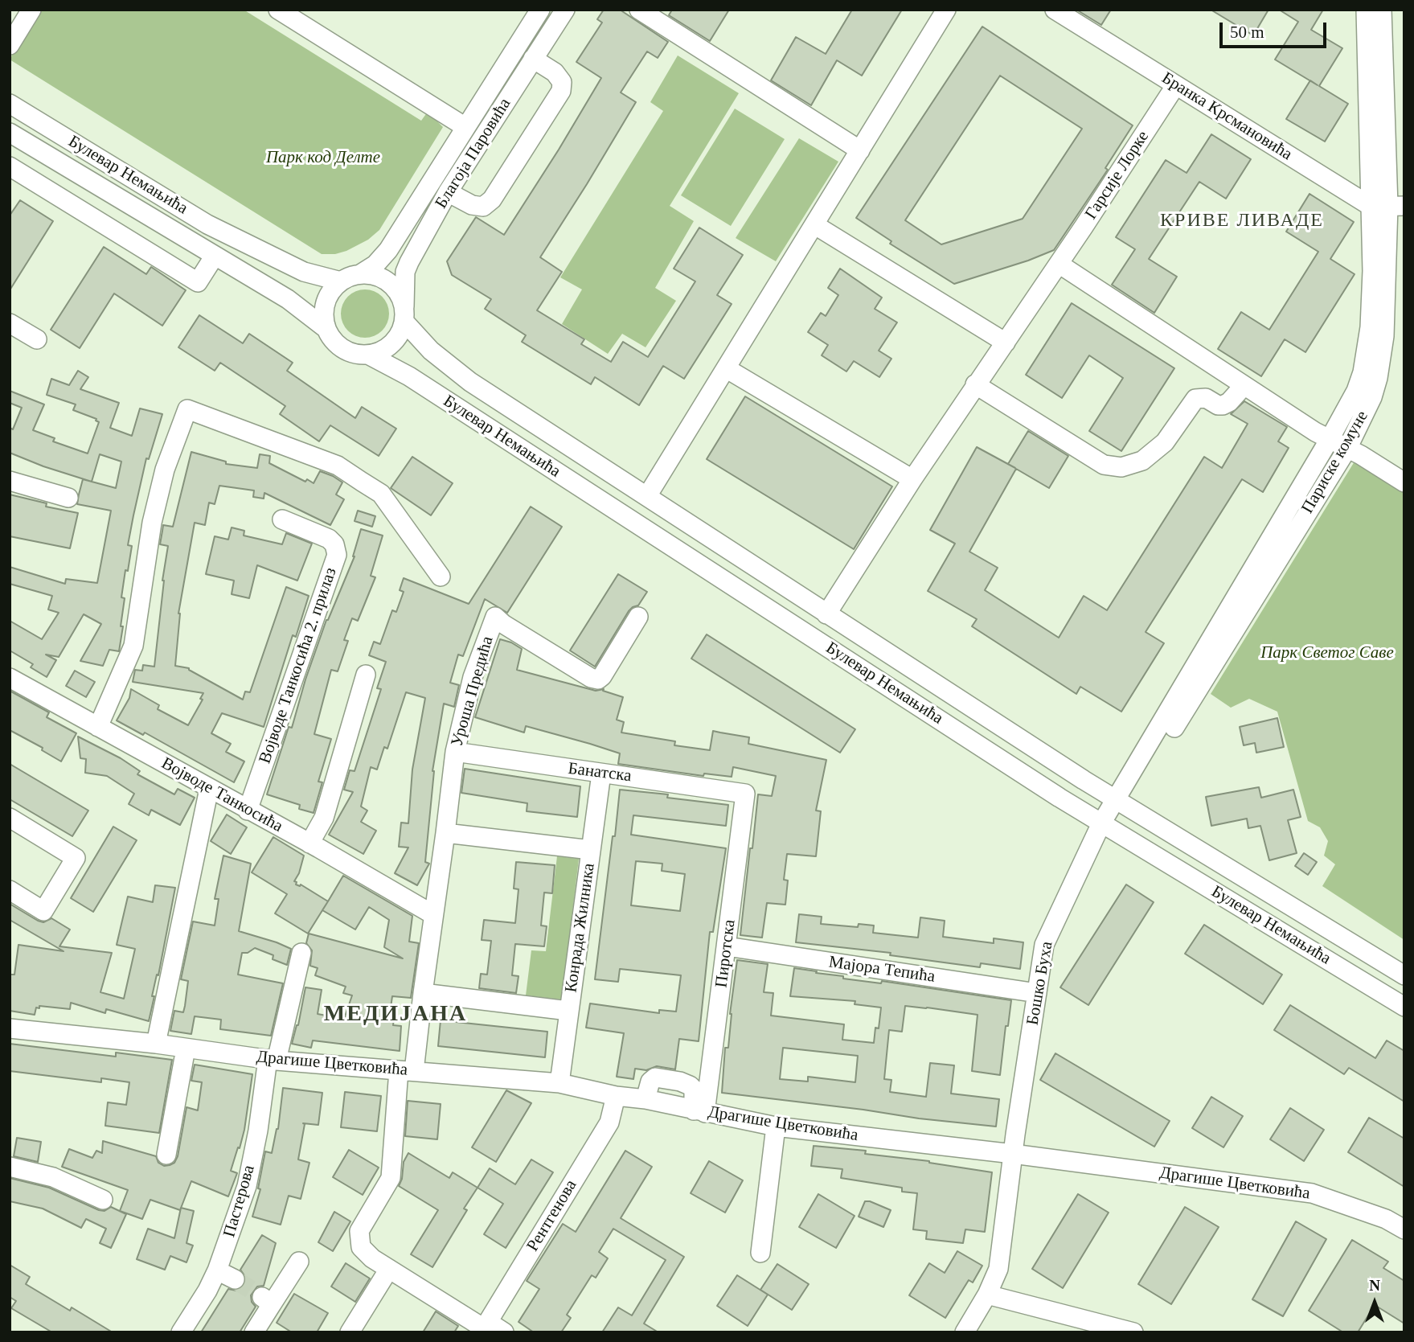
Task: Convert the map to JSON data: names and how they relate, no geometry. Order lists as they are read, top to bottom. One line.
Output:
{"streets":{"street":["Бранка Крсмановића","Благоја Паровића","Булевар Немањића","Гарсије Лорке","Париске комуне","Војводе Танкосића 2. прилаз","Уроша Предића","Банатска","Војводе Танкосића","Конрада Жилника","Пиротска","Мајора Тепића","Бошко Буха","Драгише Цветковића","Пастерова","Рентгенова"]},"crossings":[["Бранка Крсмановића","Гарсије Лорке"],["Бранка Крсмановића","Париске комуне"],["Благоја Паровића","Булевар Немањића"],["Булевар Немањића","Гарсије Лорке"],["Булевар Немањића","Париске комуне"],["Булевар Немањића","Бошко Буха"],["Париске комуне","Бошко Буха"],["Војводе Танкосића 2. прилаз","Војводе Танкосића"],["Уроша Предића","Банатска"],["Уроша Предића","Војводе Танкосића"],["Уроша Предића","Драгише Цветковића"],["Банатска","Конрада Жилника"],["Банатска","Пиротска"],["Конрада Жилника","Драгише Цветковића"],["Пиротска","Мајора Тепића"],["Пиротска","Драгише Цветковића"],["Мајора Тепића","Бошко Буха"],["Бошко Буха","Драгише Цветковића"],["Драгише Цветковића","Пастерова"],["Драгише Цветковића","Рентгенова"]],"districts":["КРИВЕ ЛИВАДЕ","МЕДИЈАНА"],"parks":["Парк код Делте","Парк Светог Саве"],"scale_bar":"50 m","north":"top"}
